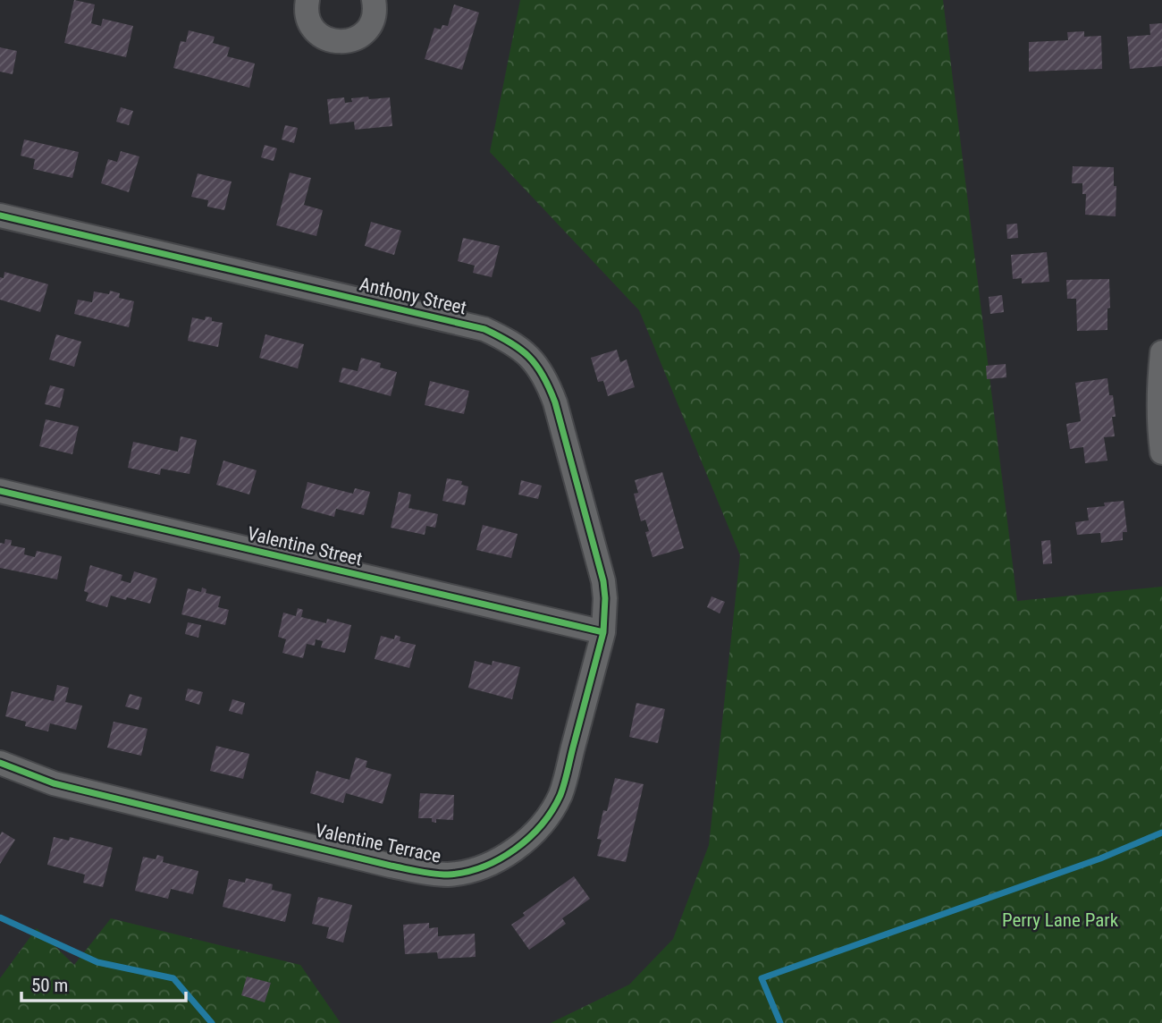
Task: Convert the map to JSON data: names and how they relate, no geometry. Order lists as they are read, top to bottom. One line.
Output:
{"streets":{"street":["Anthony Street","Valentine Street","Valentine Terrace"]},"crossings":[["Anthony Street","Valentine Street"],["Anthony Street","Valentine Terrace"],["Valentine Street","Valentine Terrace"]],"parks":["Perry Lane Park"],"scale_bar":"50 m"}
